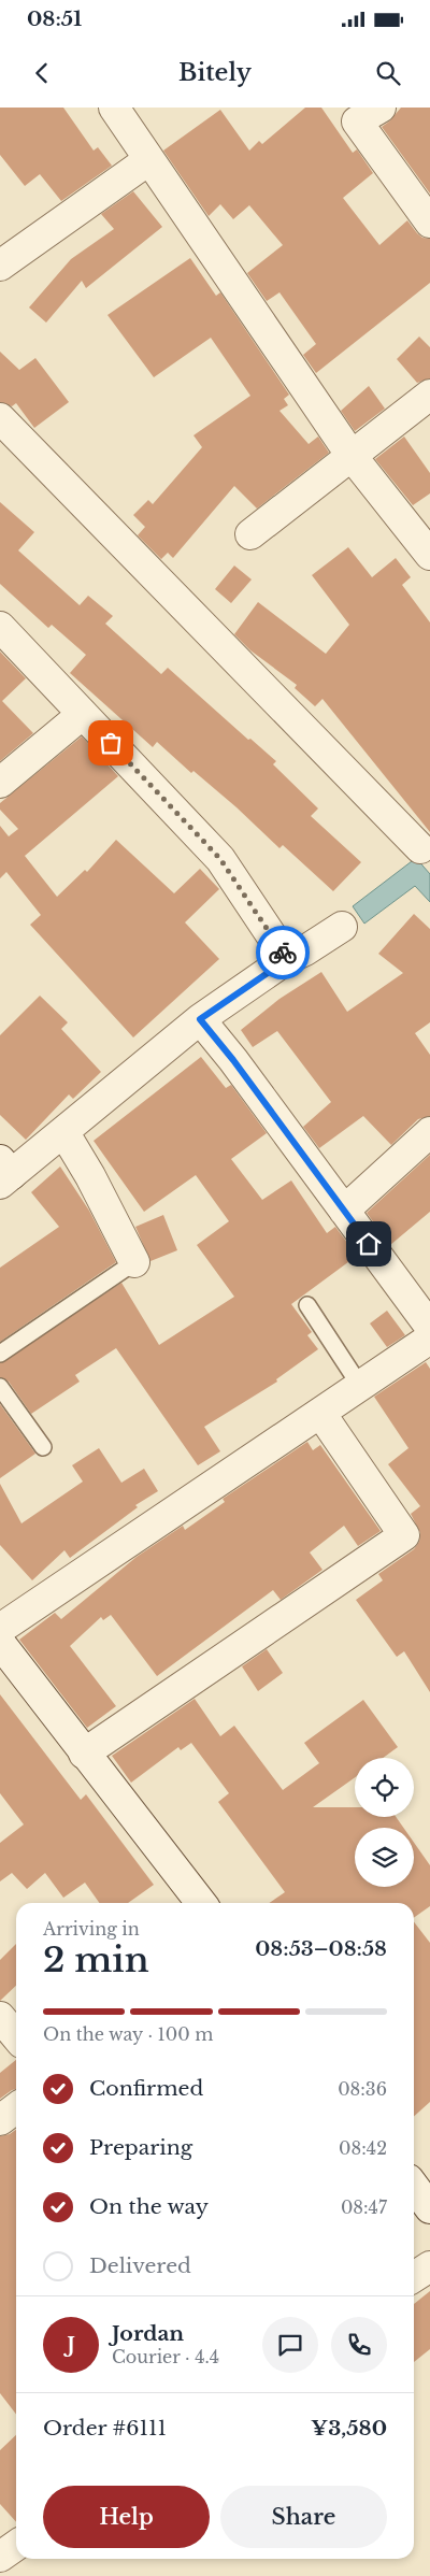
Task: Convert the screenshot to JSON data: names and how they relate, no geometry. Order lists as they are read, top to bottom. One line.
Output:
{"page":{"status":"08:51","header":"Bitely","heading":["2 min","Arriving in","08:53–08:58"],"panel":["Jordan","Courier · 4.4","Order #6111","¥3,580"],"bar":"On the way · 100 m","list":[["Confirmed","08:36"],["Preparing","08:42"],["On the way","08:47"],"Delivered"],"round":"J","buttons":["Help","Share"]}}
